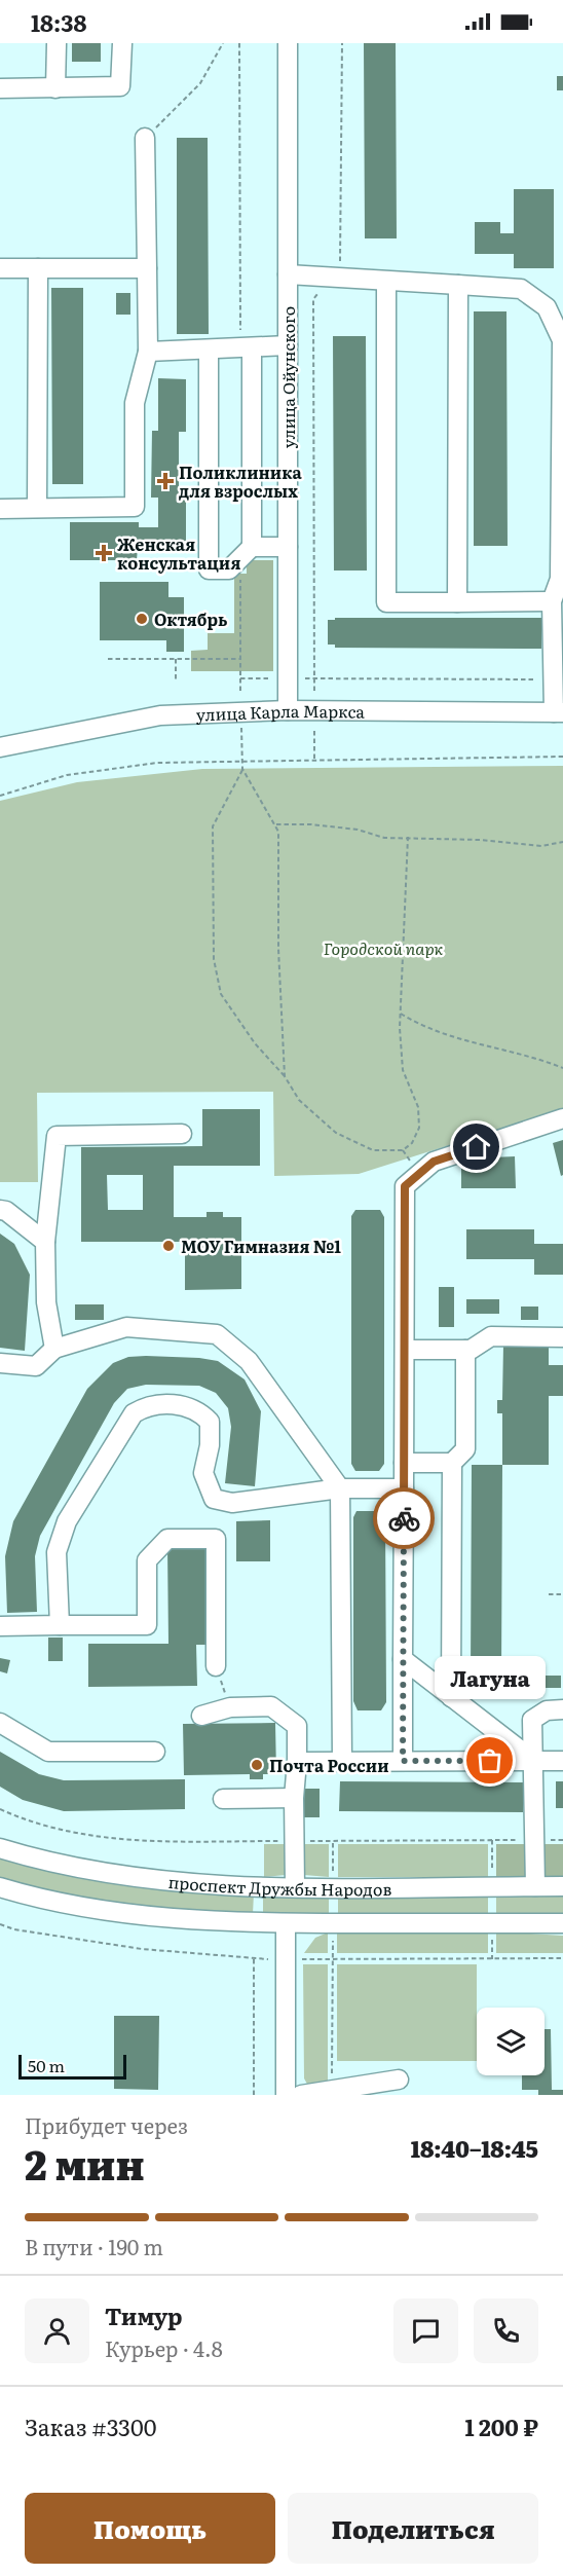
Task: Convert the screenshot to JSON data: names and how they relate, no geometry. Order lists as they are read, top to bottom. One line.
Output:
{"streets":{"street":["улица Ойунского","улица Карла Маркса","проспект Дружбы Народов"]},"crossings":[["улица Ойунского","улица Карла Маркса"]],"parks":["Городской парк"],"places":{"health":["Поликлиника для взрослых","Женская консультация"],"other":["Октябрь","МОУ Гимназия №1","Лагуна","Почта России"]},"scale_bar":"50 m","page":{"status":"18:38","bubble":"Лагуна","scale":"50 m","heading":["2 мин","Прибудет через","18:40–18:45"],"panel":["Тимур","Курьер · 4.8","Заказ #3300","1 200 ₽"],"bar":"В пути · 190 m","buttons":["Помощь","Поделиться"]}}
